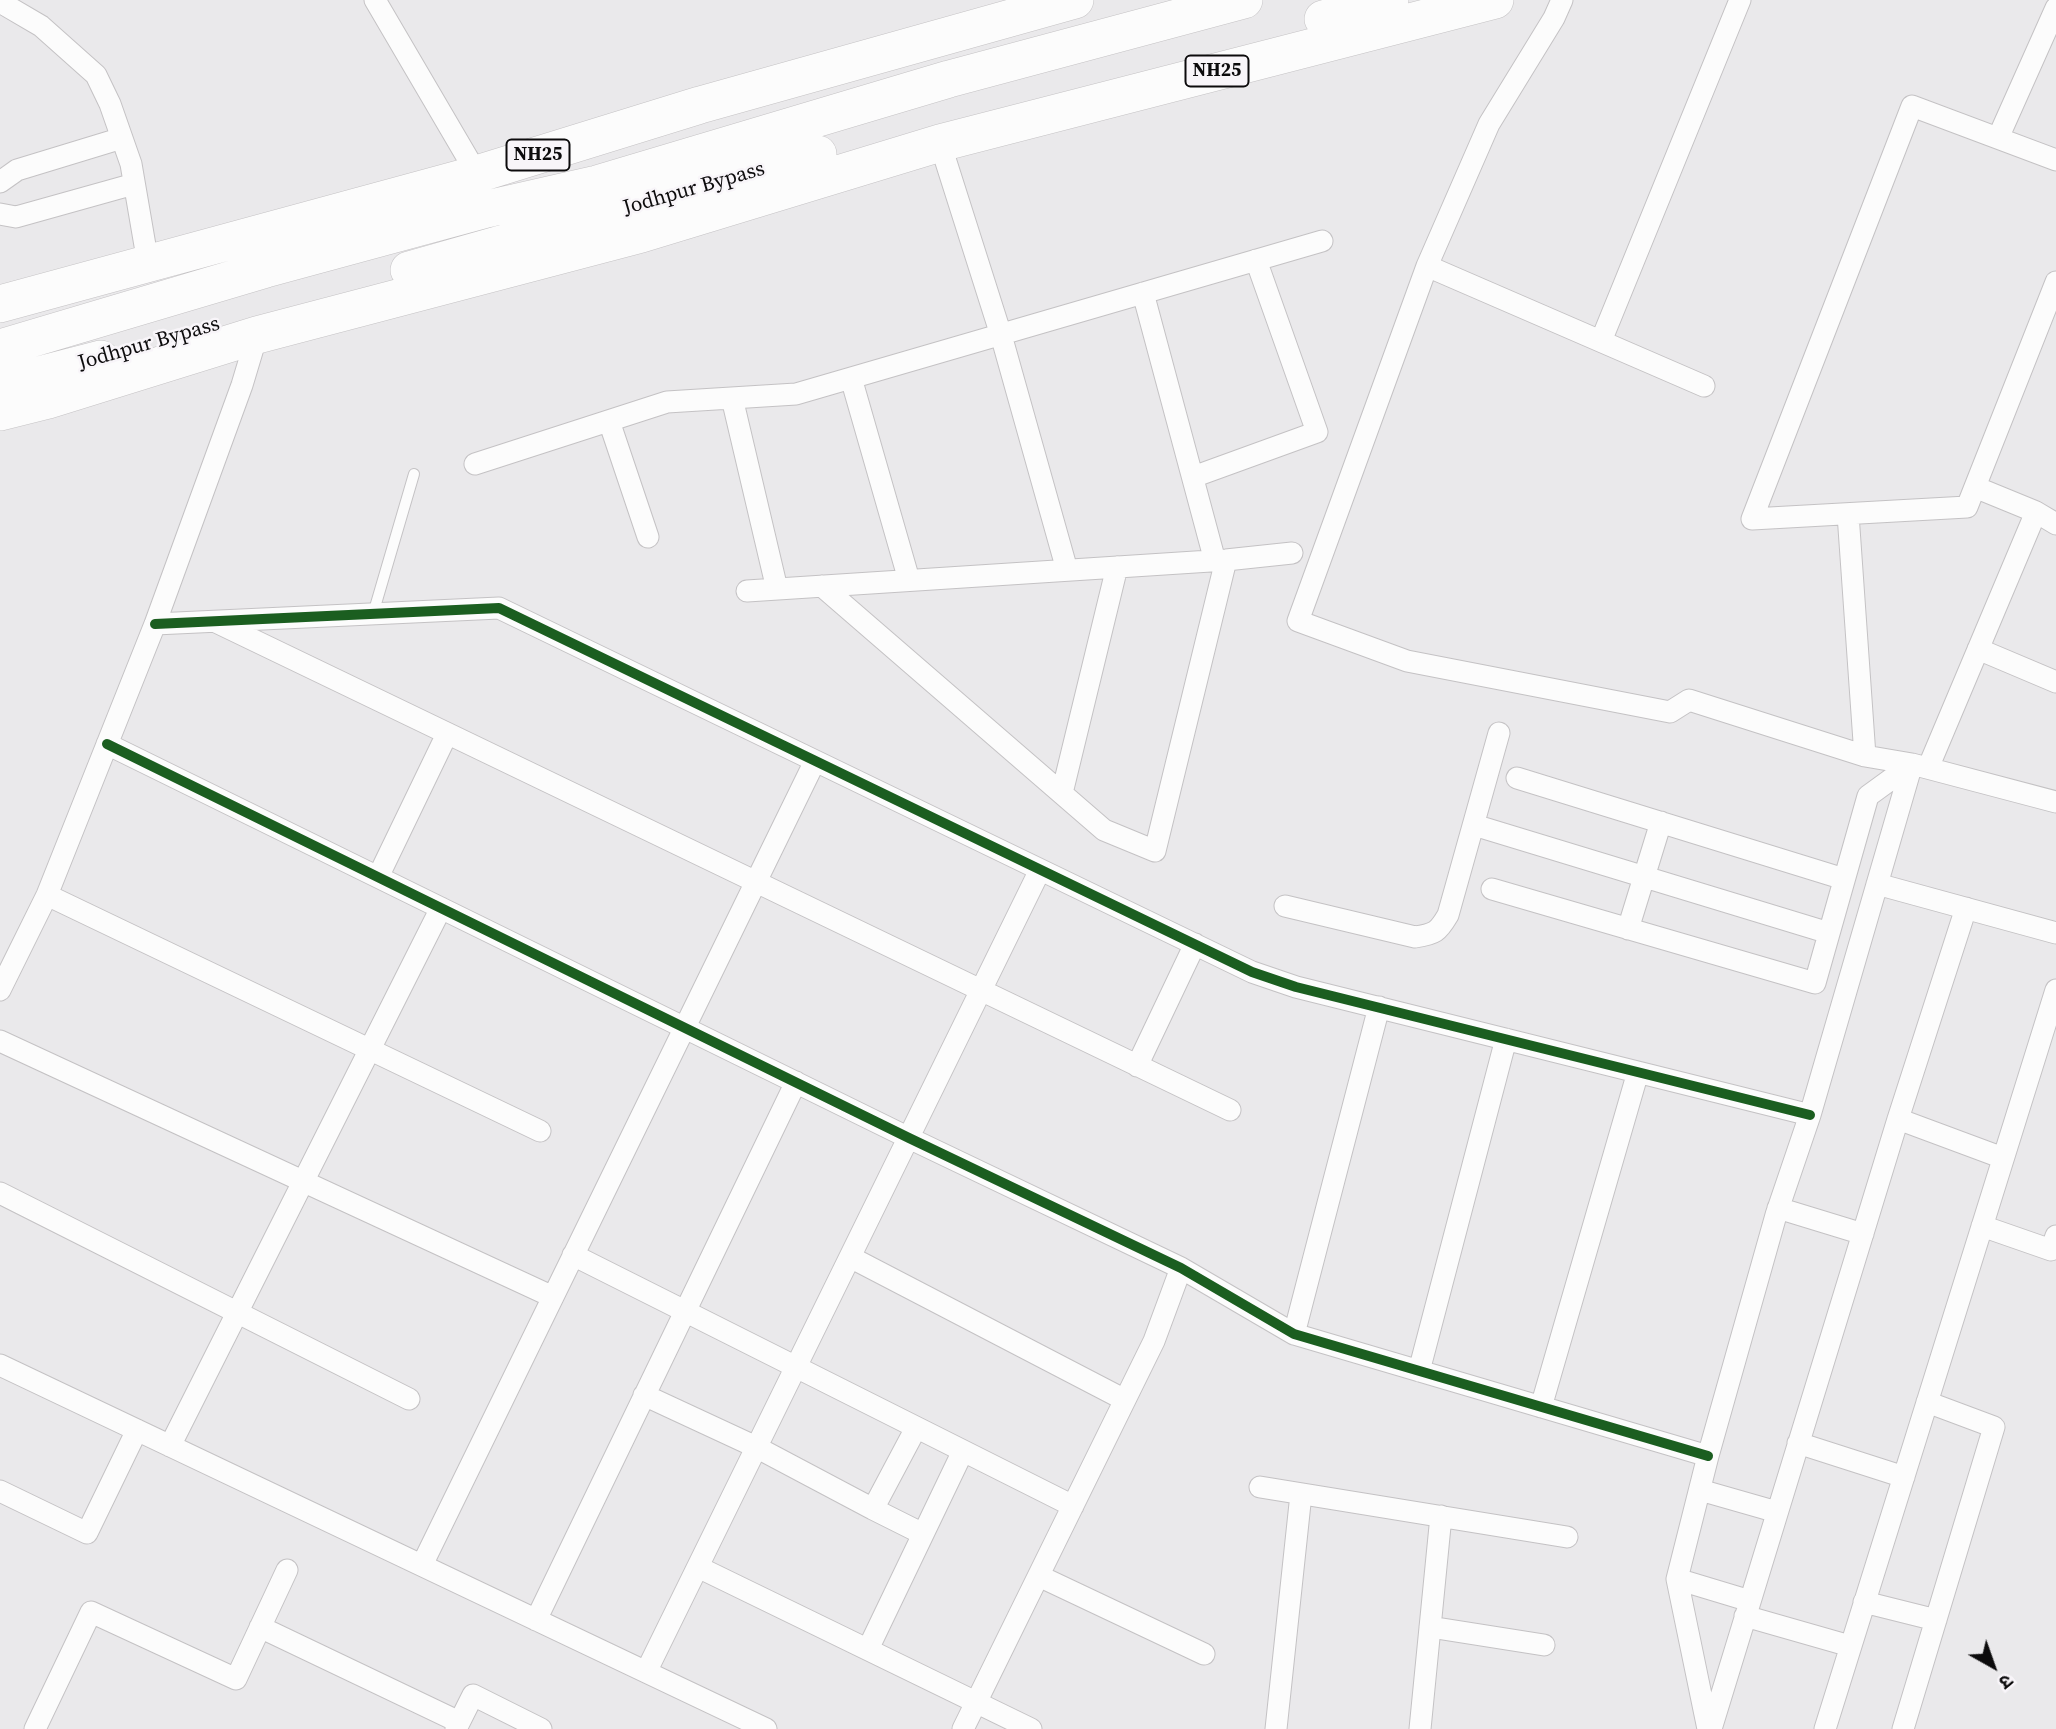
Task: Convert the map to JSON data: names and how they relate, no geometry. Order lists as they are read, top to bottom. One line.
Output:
{"streets":{"highway":["NH25","Jodhpur Bypass"]},"north":"bottom right"}
